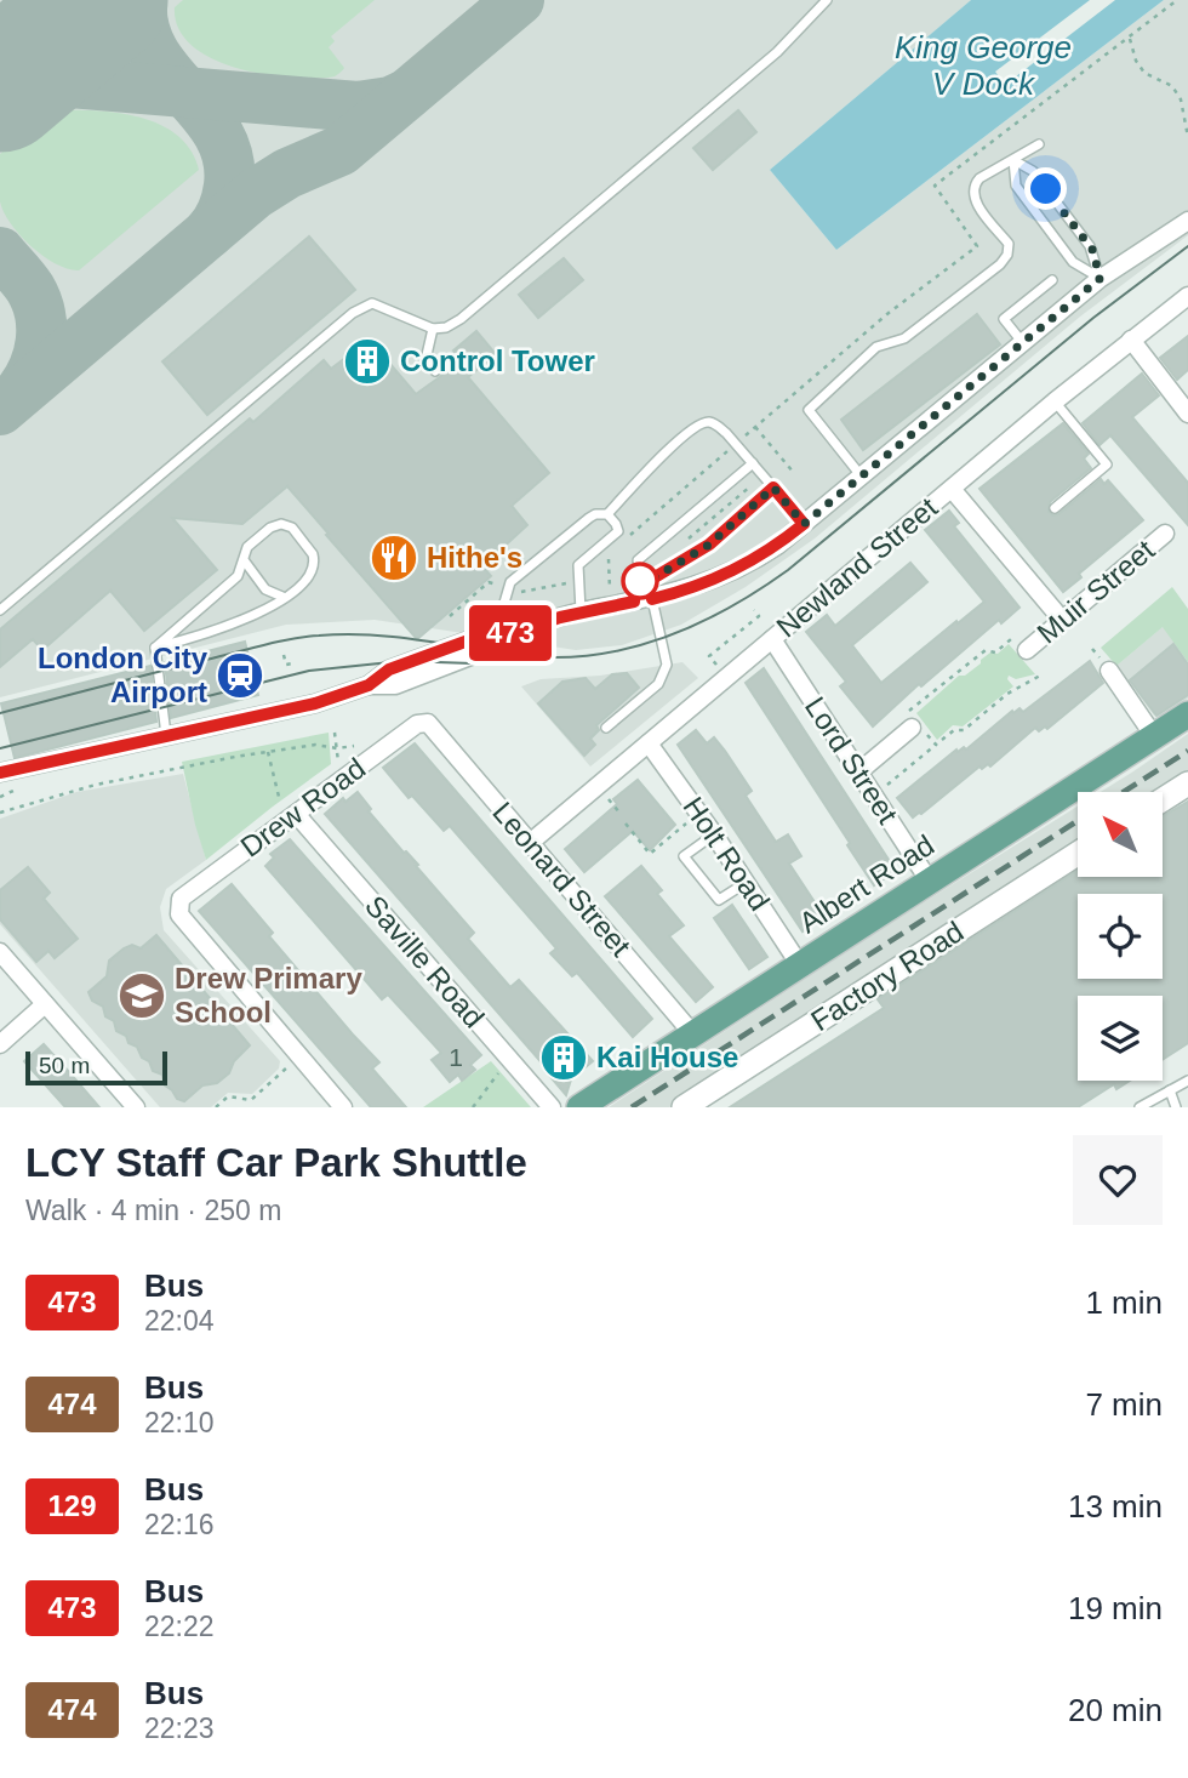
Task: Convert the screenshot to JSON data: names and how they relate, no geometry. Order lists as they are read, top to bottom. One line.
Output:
{"streets":{"main road":["Albert Road"],"street":["Newland Street","Muir Street","Lord Street","Drew Road","Holt Road","Leonard Street","Saville Road","Factory Road"]},"crossings":[["Newland Street","Lord Street"],["Newland Street","Holt Road"],["Newland Street","Leonard Street"],["Muir Street","Lord Street"],["Lord Street","Albert Road"],["Drew Road","Leonard Street"],["Drew Road","Saville Road"],["Holt Road","Albert Road"],["Leonard Street","Albert Road"]],"water":["King George V Dock"],"places":{"building":["Control Tower","Kai House"],"restaurant":["Hithe's"],"station":["London City Airport"],"school or university":["Drew Primary School"]},"lines":["bus line 473"],"house_numbers":["1"],"scale_bar":"50 m","north":"top left","page":{"on_map":"473","scale":"50 m","heading":["LCY Staff Car Park Shuttle","Walk · 4 min · 250 m"],"list":[{"mark":"473","name":"Bus","note":"22:04","value":"1 min"},{"mark":"474","name":"Bus","note":"22:10","value":"7 min"},{"mark":"129","name":"Bus","note":"22:16","value":"13 min"},{"mark":"473","name":"Bus","note":"22:22","value":"19 min"},{"mark":"474","name":"Bus","note":"22:23","value":"20 min"}]}}
